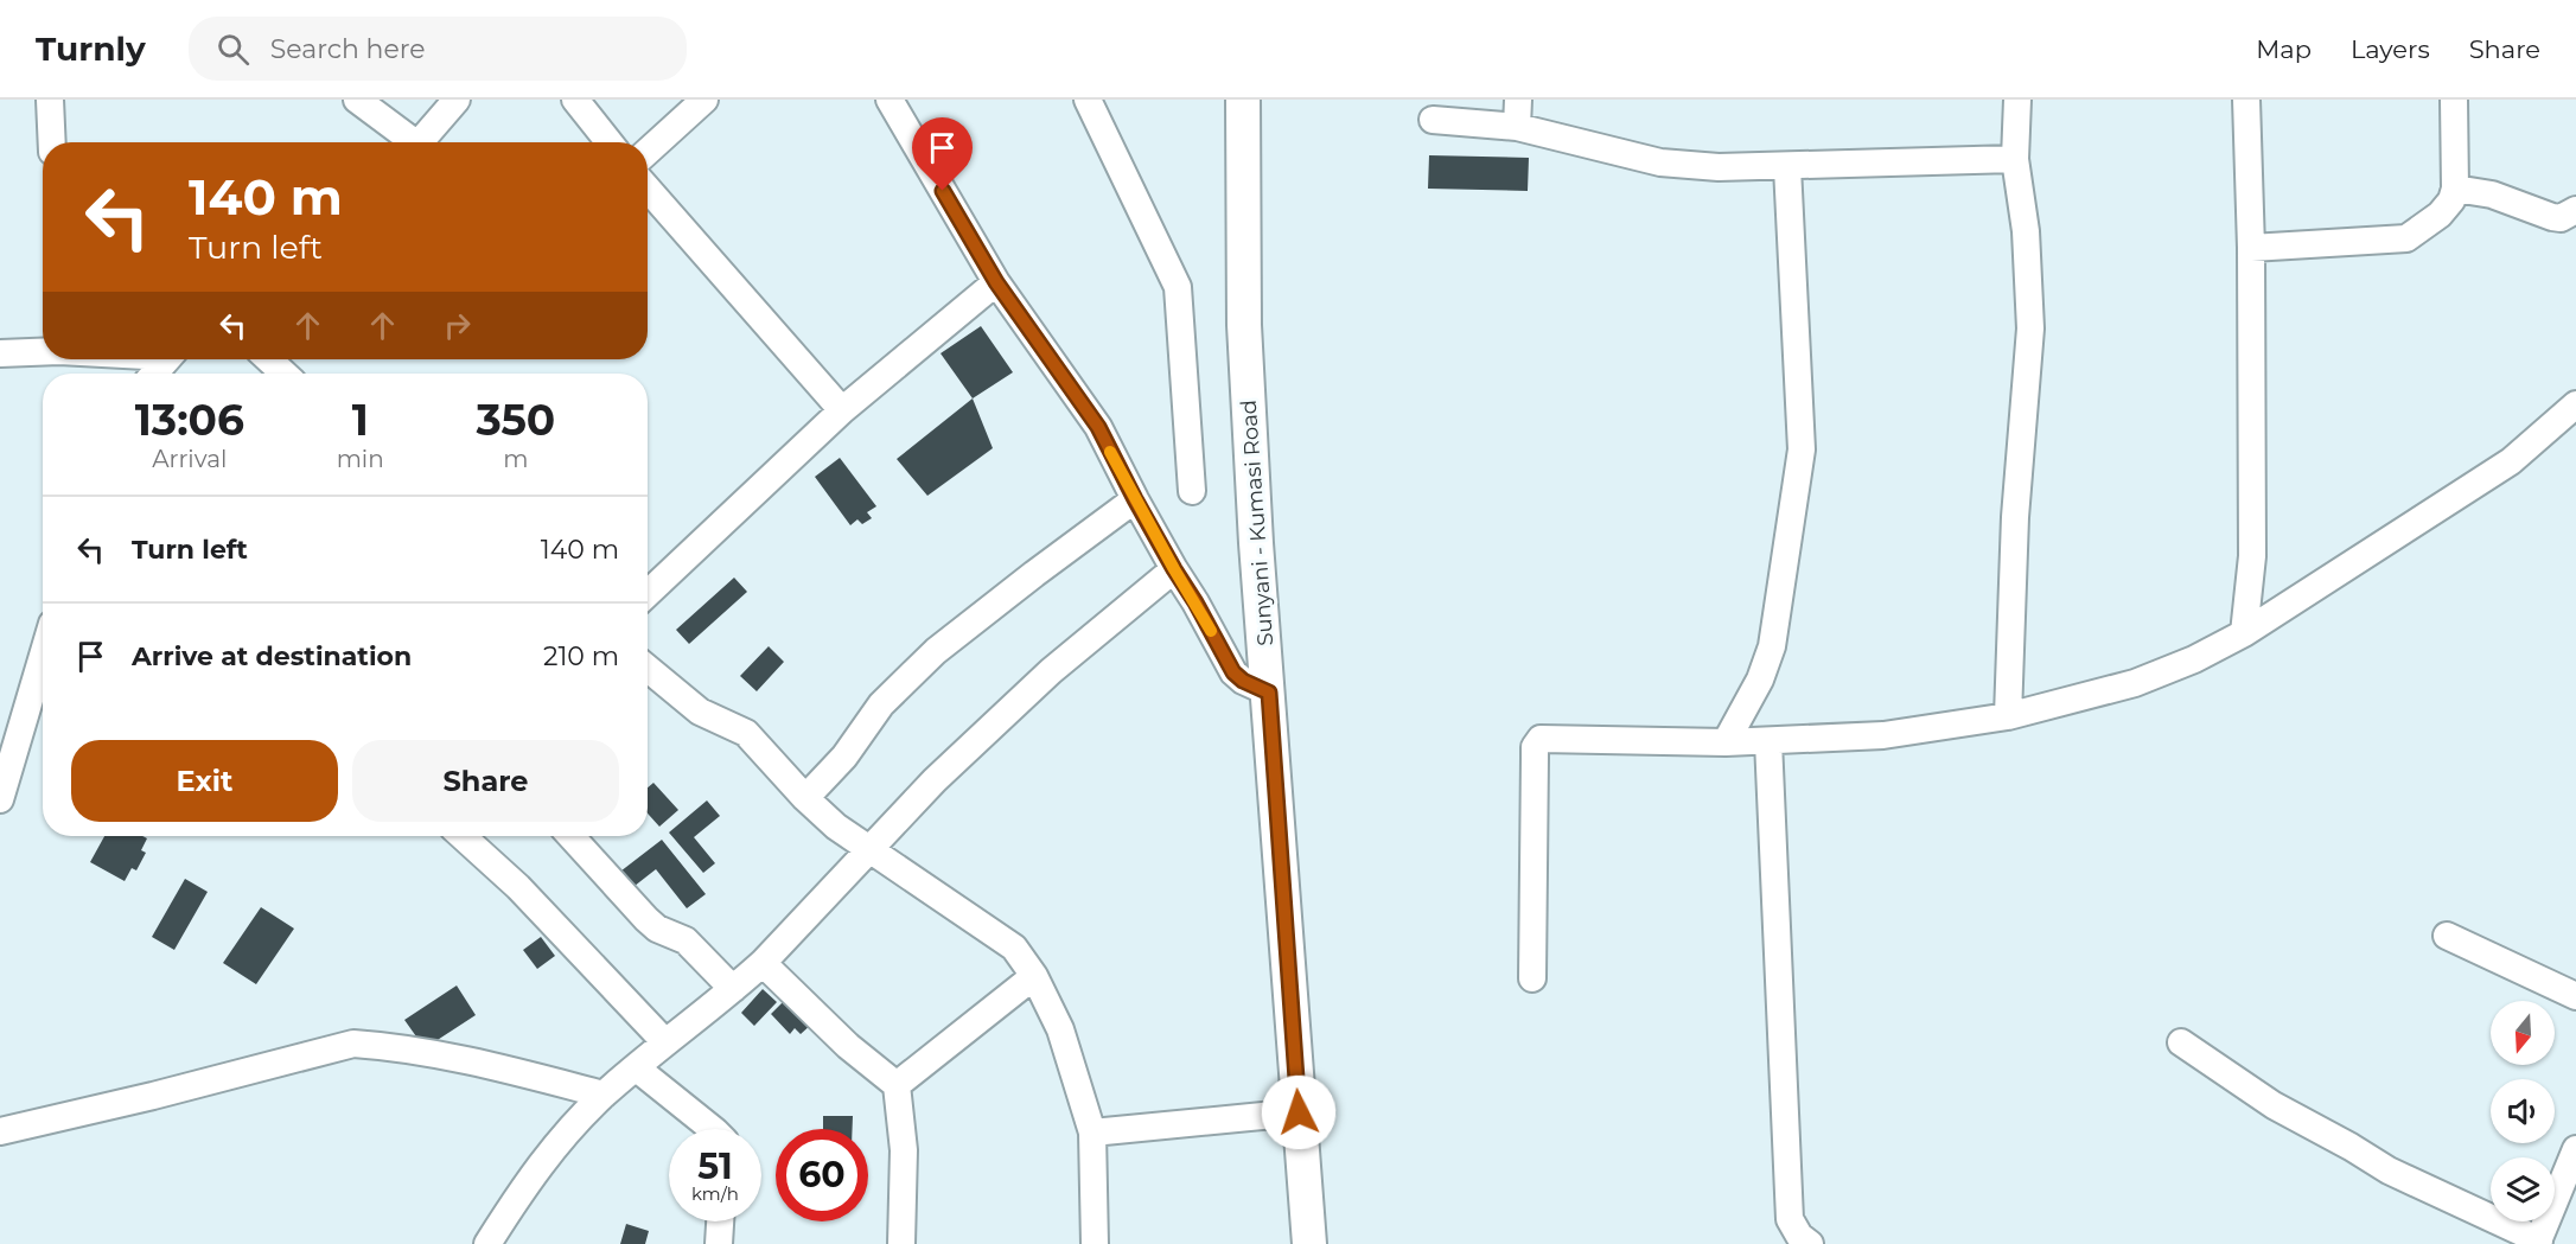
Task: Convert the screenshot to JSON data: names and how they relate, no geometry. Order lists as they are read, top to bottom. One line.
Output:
{"streets":{"main road":["Sunyani - Kumasi Road"]},"north":"bottom","page":{"header":"Turnly","search":"Search here","nav":["Map","Layers","Share"],"turn":["140 m","Turn left"],"eta":["13:06","Arrival","1","min","350","m"],"list":[{"name":"Turn left","value":"140 m"},{"name":"Arrive at destination","value":"210 m"}],"buttons":["Exit","Share"],"speed":"51 km/h","limit":"60"}}
